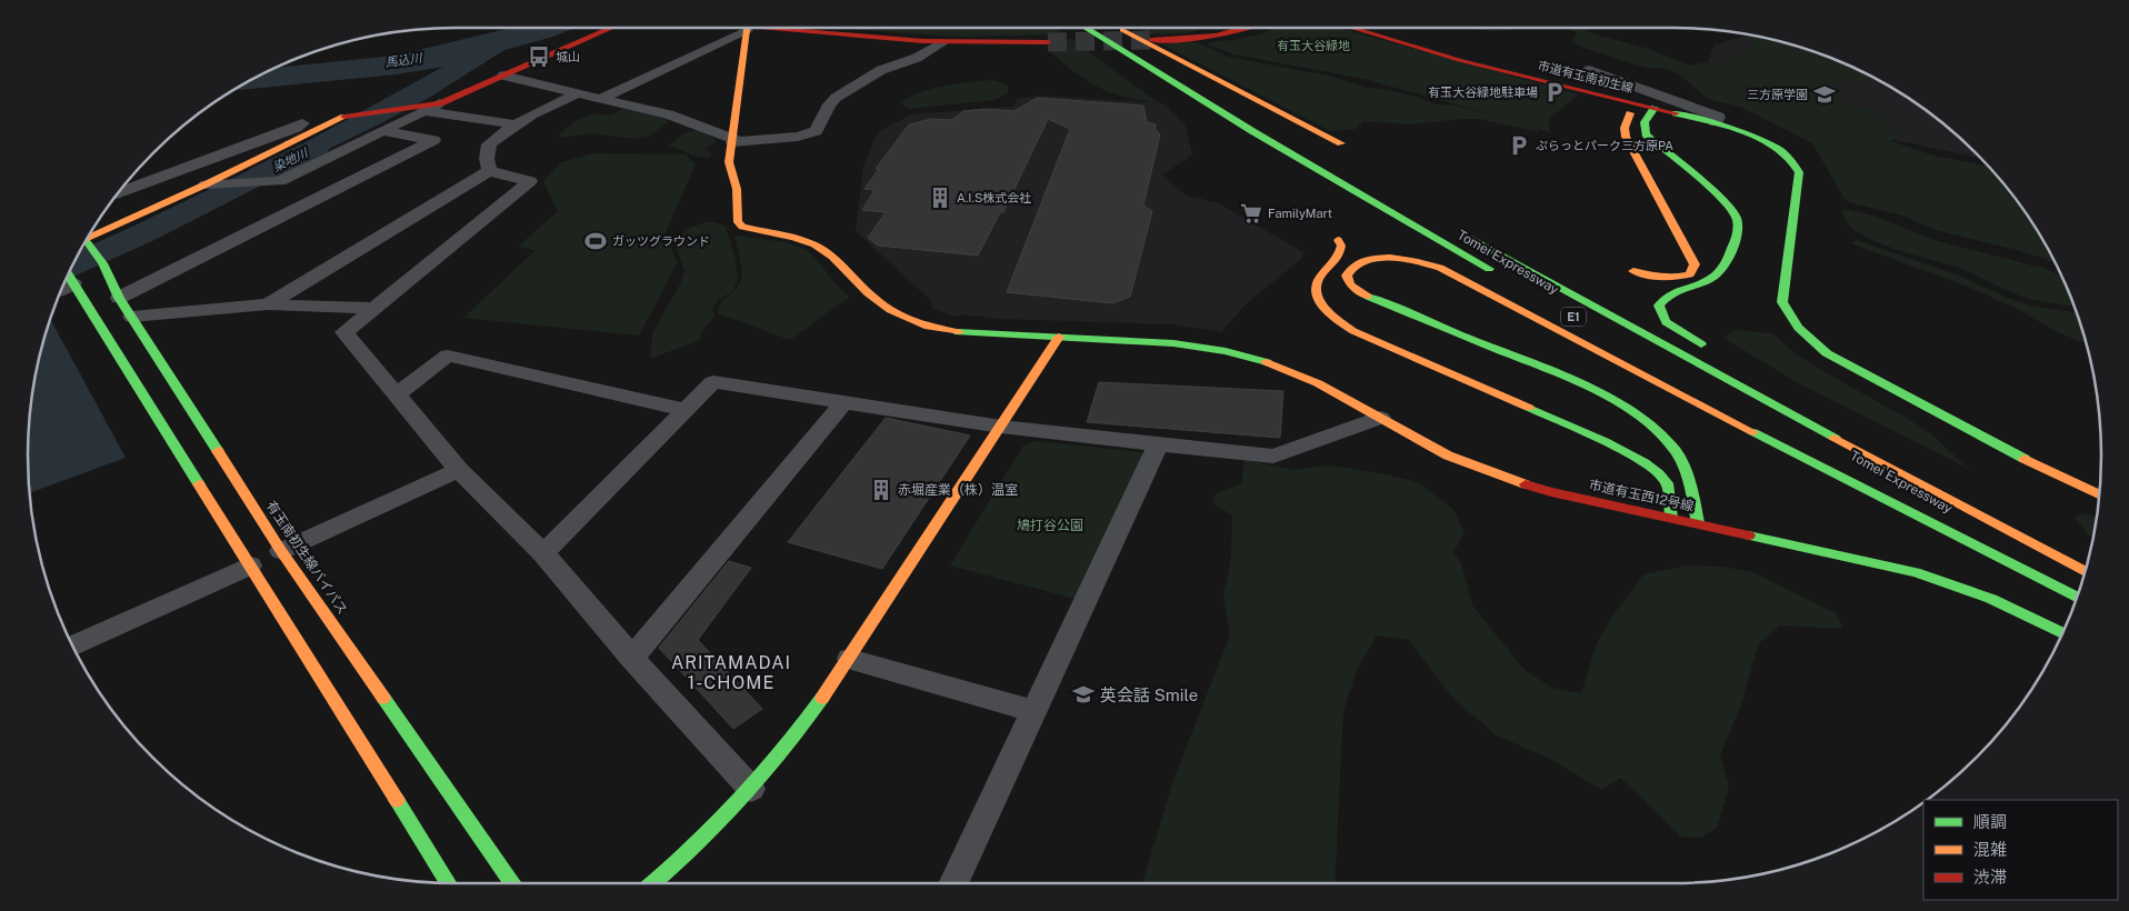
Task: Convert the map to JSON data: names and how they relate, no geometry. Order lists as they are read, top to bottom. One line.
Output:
{"streets":{"main road":["市道有玉南初生線","Tomei Expressway","E1","市道有玉西12号線","有玉南初生線バイパス"]},"districts":["ARITAMADAI 1-CHOME"],"water":["馬込川","染地川"],"parks":["有玉大谷緑地","鳩打谷公園"],"places":{"bus stop":["城山"],"parking":["有玉大谷緑地駐車場","ぷらっとパーク三方原PA"],"school or university":["三方原学園","英会話 Smile"],"building":["A.I.S株式会社","赤堀産業（株）温室"],"supermarket":["FamilyMart"],"sports":["ガッツグラウンド"]},"legend":["順調","混雑","渋滞"]}
